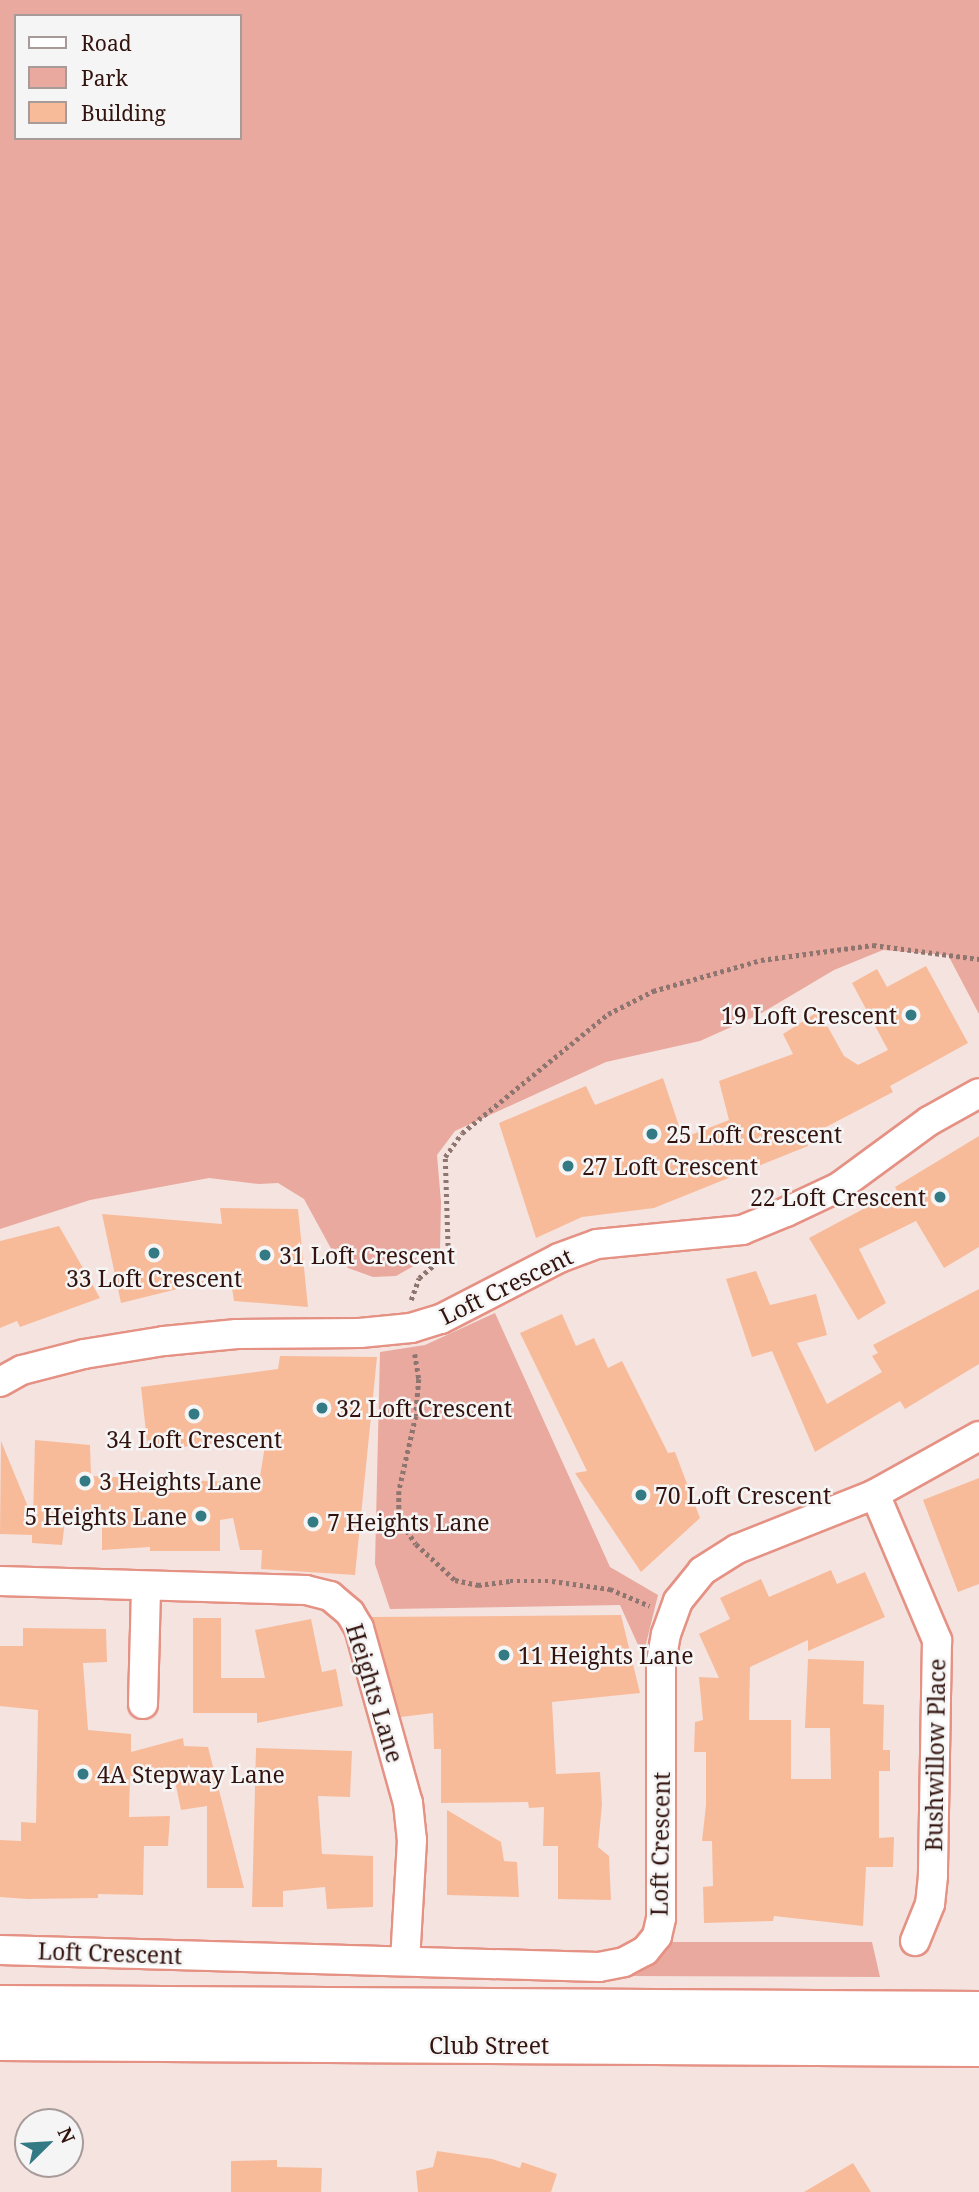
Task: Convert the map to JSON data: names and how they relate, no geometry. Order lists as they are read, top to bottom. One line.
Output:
{"streets":{"main road":["Club Street"],"street":["Loft Crescent","Heights Lane","Bushwillow Place"]},"crossings":[["Loft Crescent","Heights Lane"],["Loft Crescent","Bushwillow Place"]],"places":["19 Loft Crescent","25 Loft Crescent","27 Loft Crescent","22 Loft Crescent","33 Loft Crescent","31 Loft Crescent","32 Loft Crescent","34 Loft Crescent","3 Heights Lane","70 Loft Crescent","5 Heights Lane","7 Heights Lane","11 Heights Lane","4A Stepway Lane"],"legend":["Road","Park","Building"],"north":"top right"}
